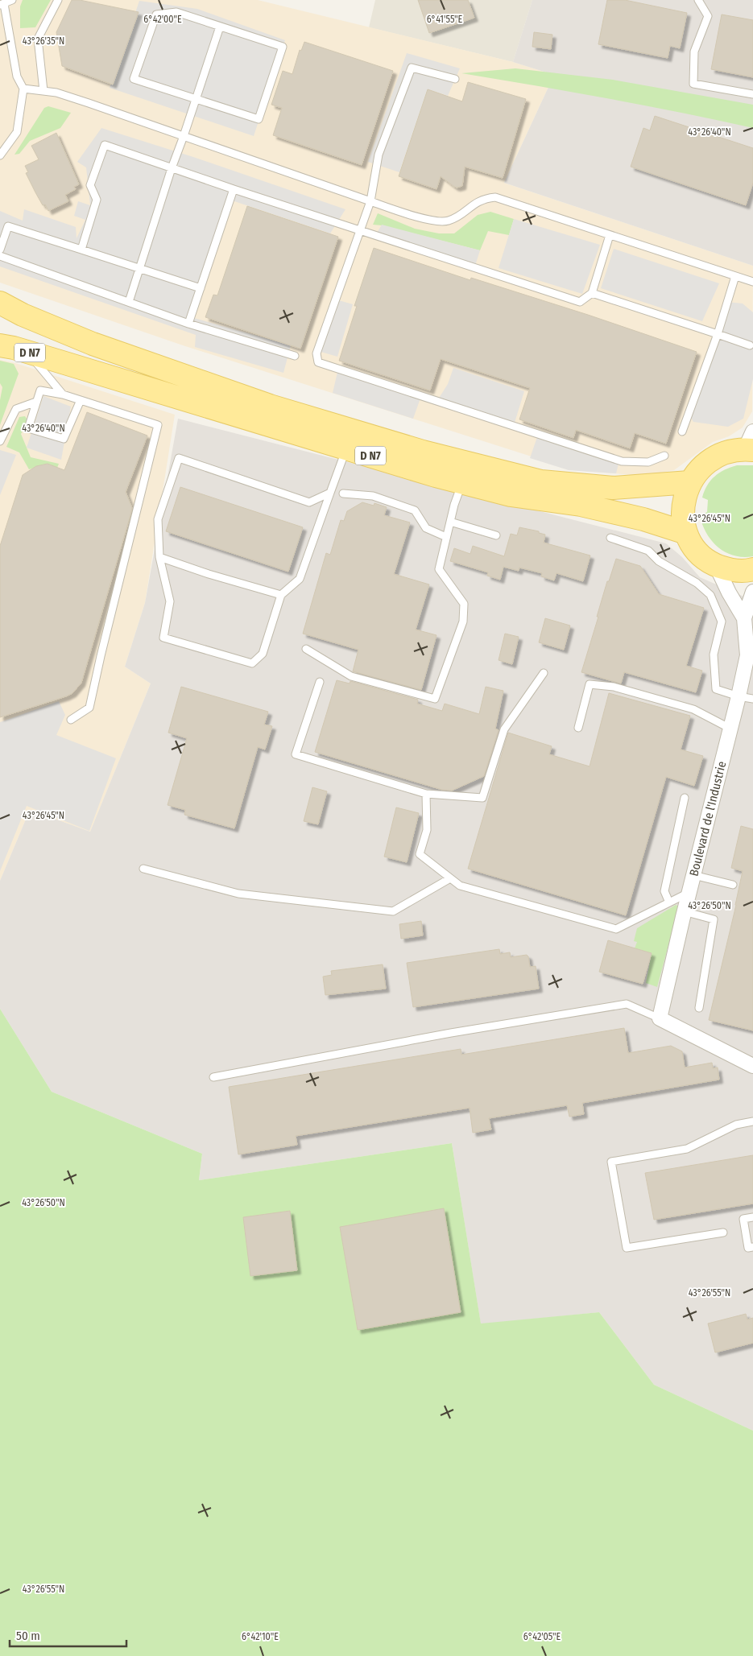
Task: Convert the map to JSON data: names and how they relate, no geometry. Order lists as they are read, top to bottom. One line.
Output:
{"streets":{"main road":["D N7"],"street":["Boulevard de l'Industrie"]},"scale_bar":"50 m","coordinates":["6°42'00\"E","6°41'55\"E","43°26'35\"N","43°26'40\"N","43°26'45\"N","43°26'50\"N","43°26'55\"N","6°42'10\"E","6°42'05\"E"]}
